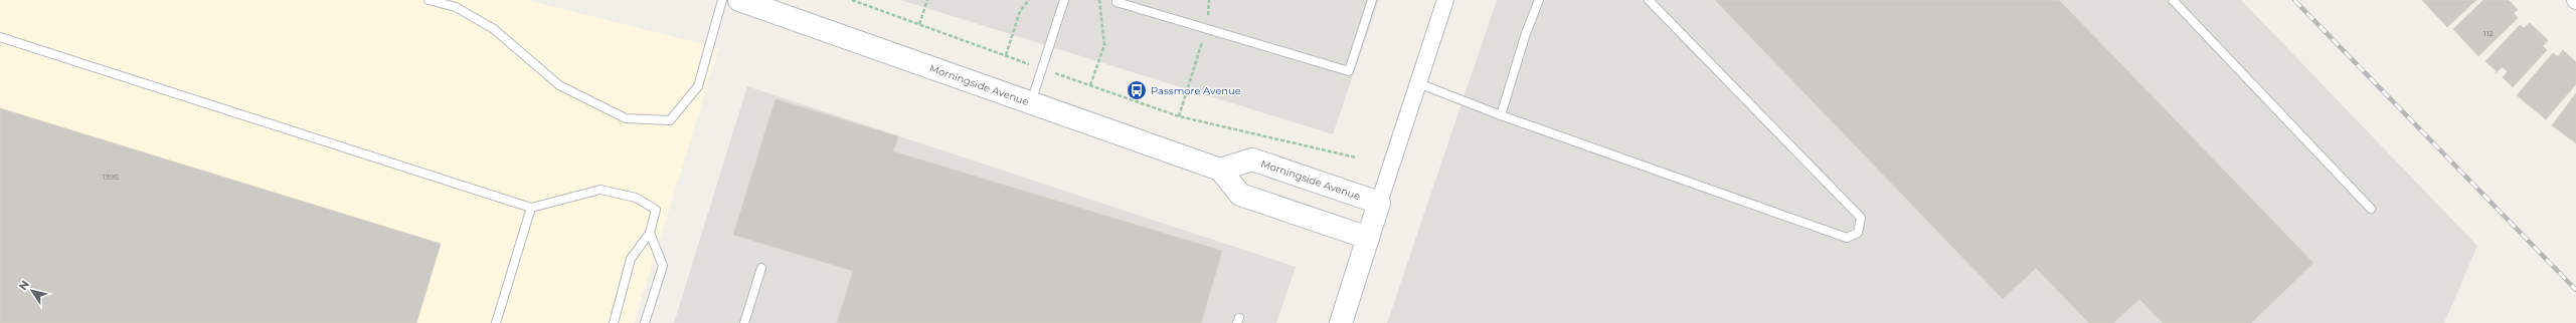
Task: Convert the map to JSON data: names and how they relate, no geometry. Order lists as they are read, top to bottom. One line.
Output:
{"streets":{"main road":["Morningside Avenue"]},"places":{"bus stop":["Passmore Avenue"]},"house_numbers":["112","1395"],"north":"top left"}
